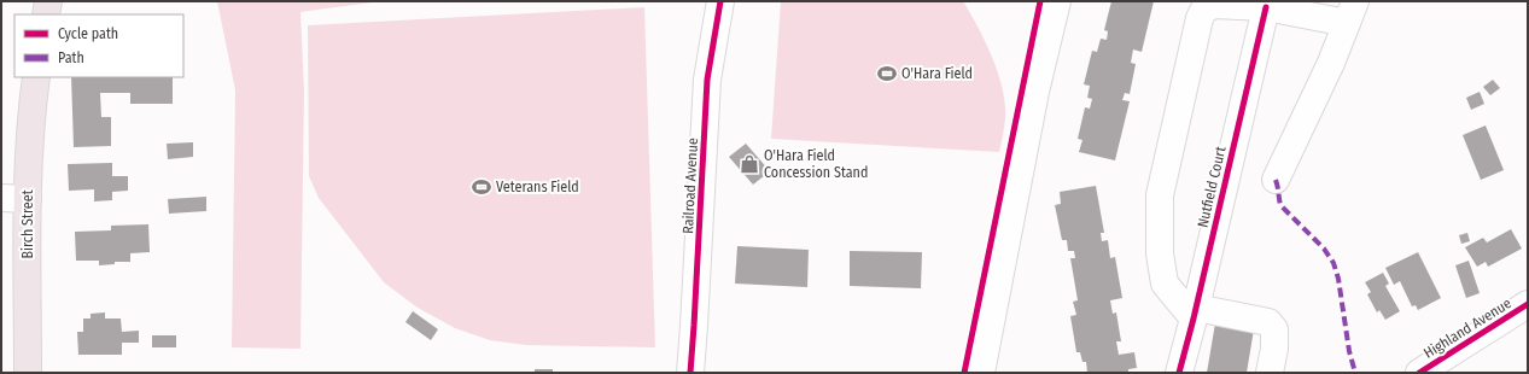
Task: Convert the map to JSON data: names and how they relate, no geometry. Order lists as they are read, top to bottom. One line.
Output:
{"streets":{"main road":["Birch Street"],"street":["Railroad Avenue","Nutfield Court","Highland Avenue"]},"places":{"sports":["O'Hara Field","Veterans Field"],"shop":["O'Hara Field Concession Stand"]},"legend":["Cycle path","Path"]}
